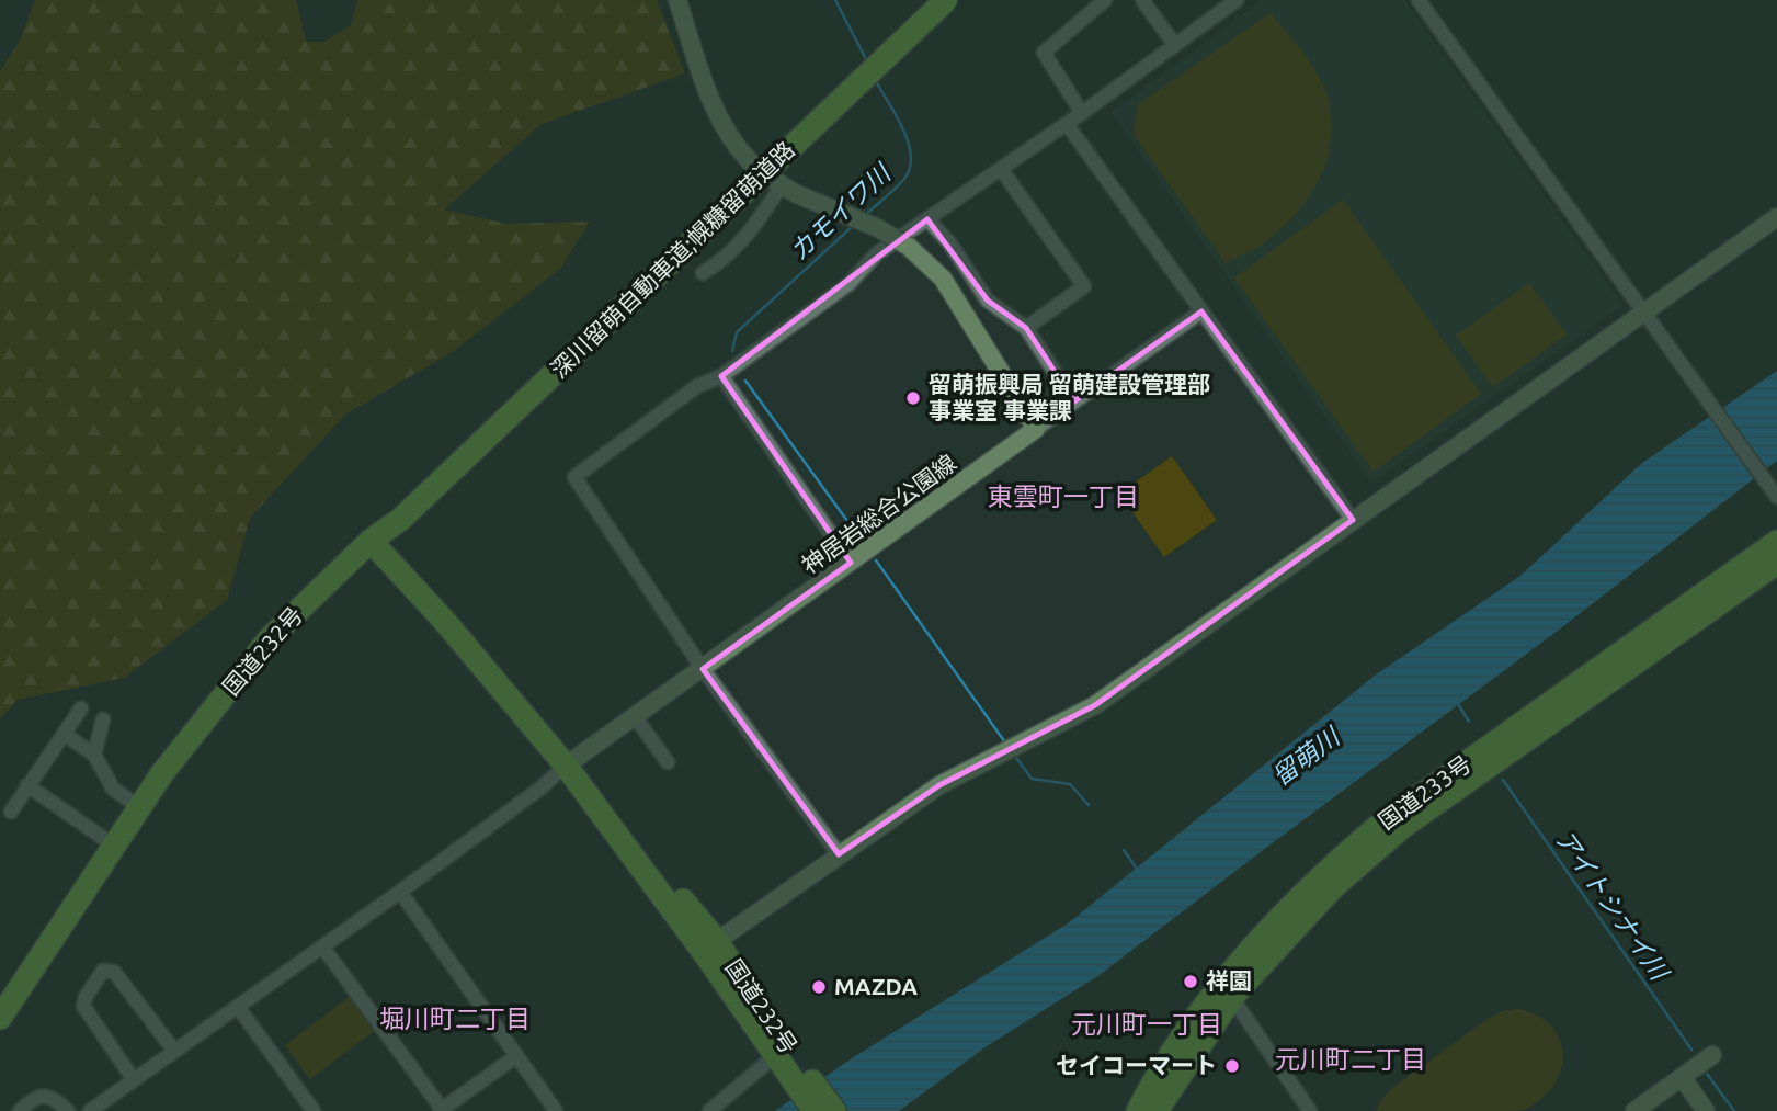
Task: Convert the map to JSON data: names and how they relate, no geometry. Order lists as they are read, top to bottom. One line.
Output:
{"streets":{"highway":["深川留萌自動車道;幌糠留萌道路","国道232号","国道233号"],"street":["神居岩総合公園線"]},"crossings":[["深川留萌自動車道;幌糠留萌道路","国道232号"],["神居岩総合公園線","国道232号"]],"districts":["東雲町一丁目","堀川町二丁目","元川町一丁目","元川町二丁目"],"water":["カモイワ川","留萌川","アイトシナイ川"],"places":["留萌振興局 留萌建設管理部 事業室 事業課","祥園","MAZDA","セイコーマート"]}
